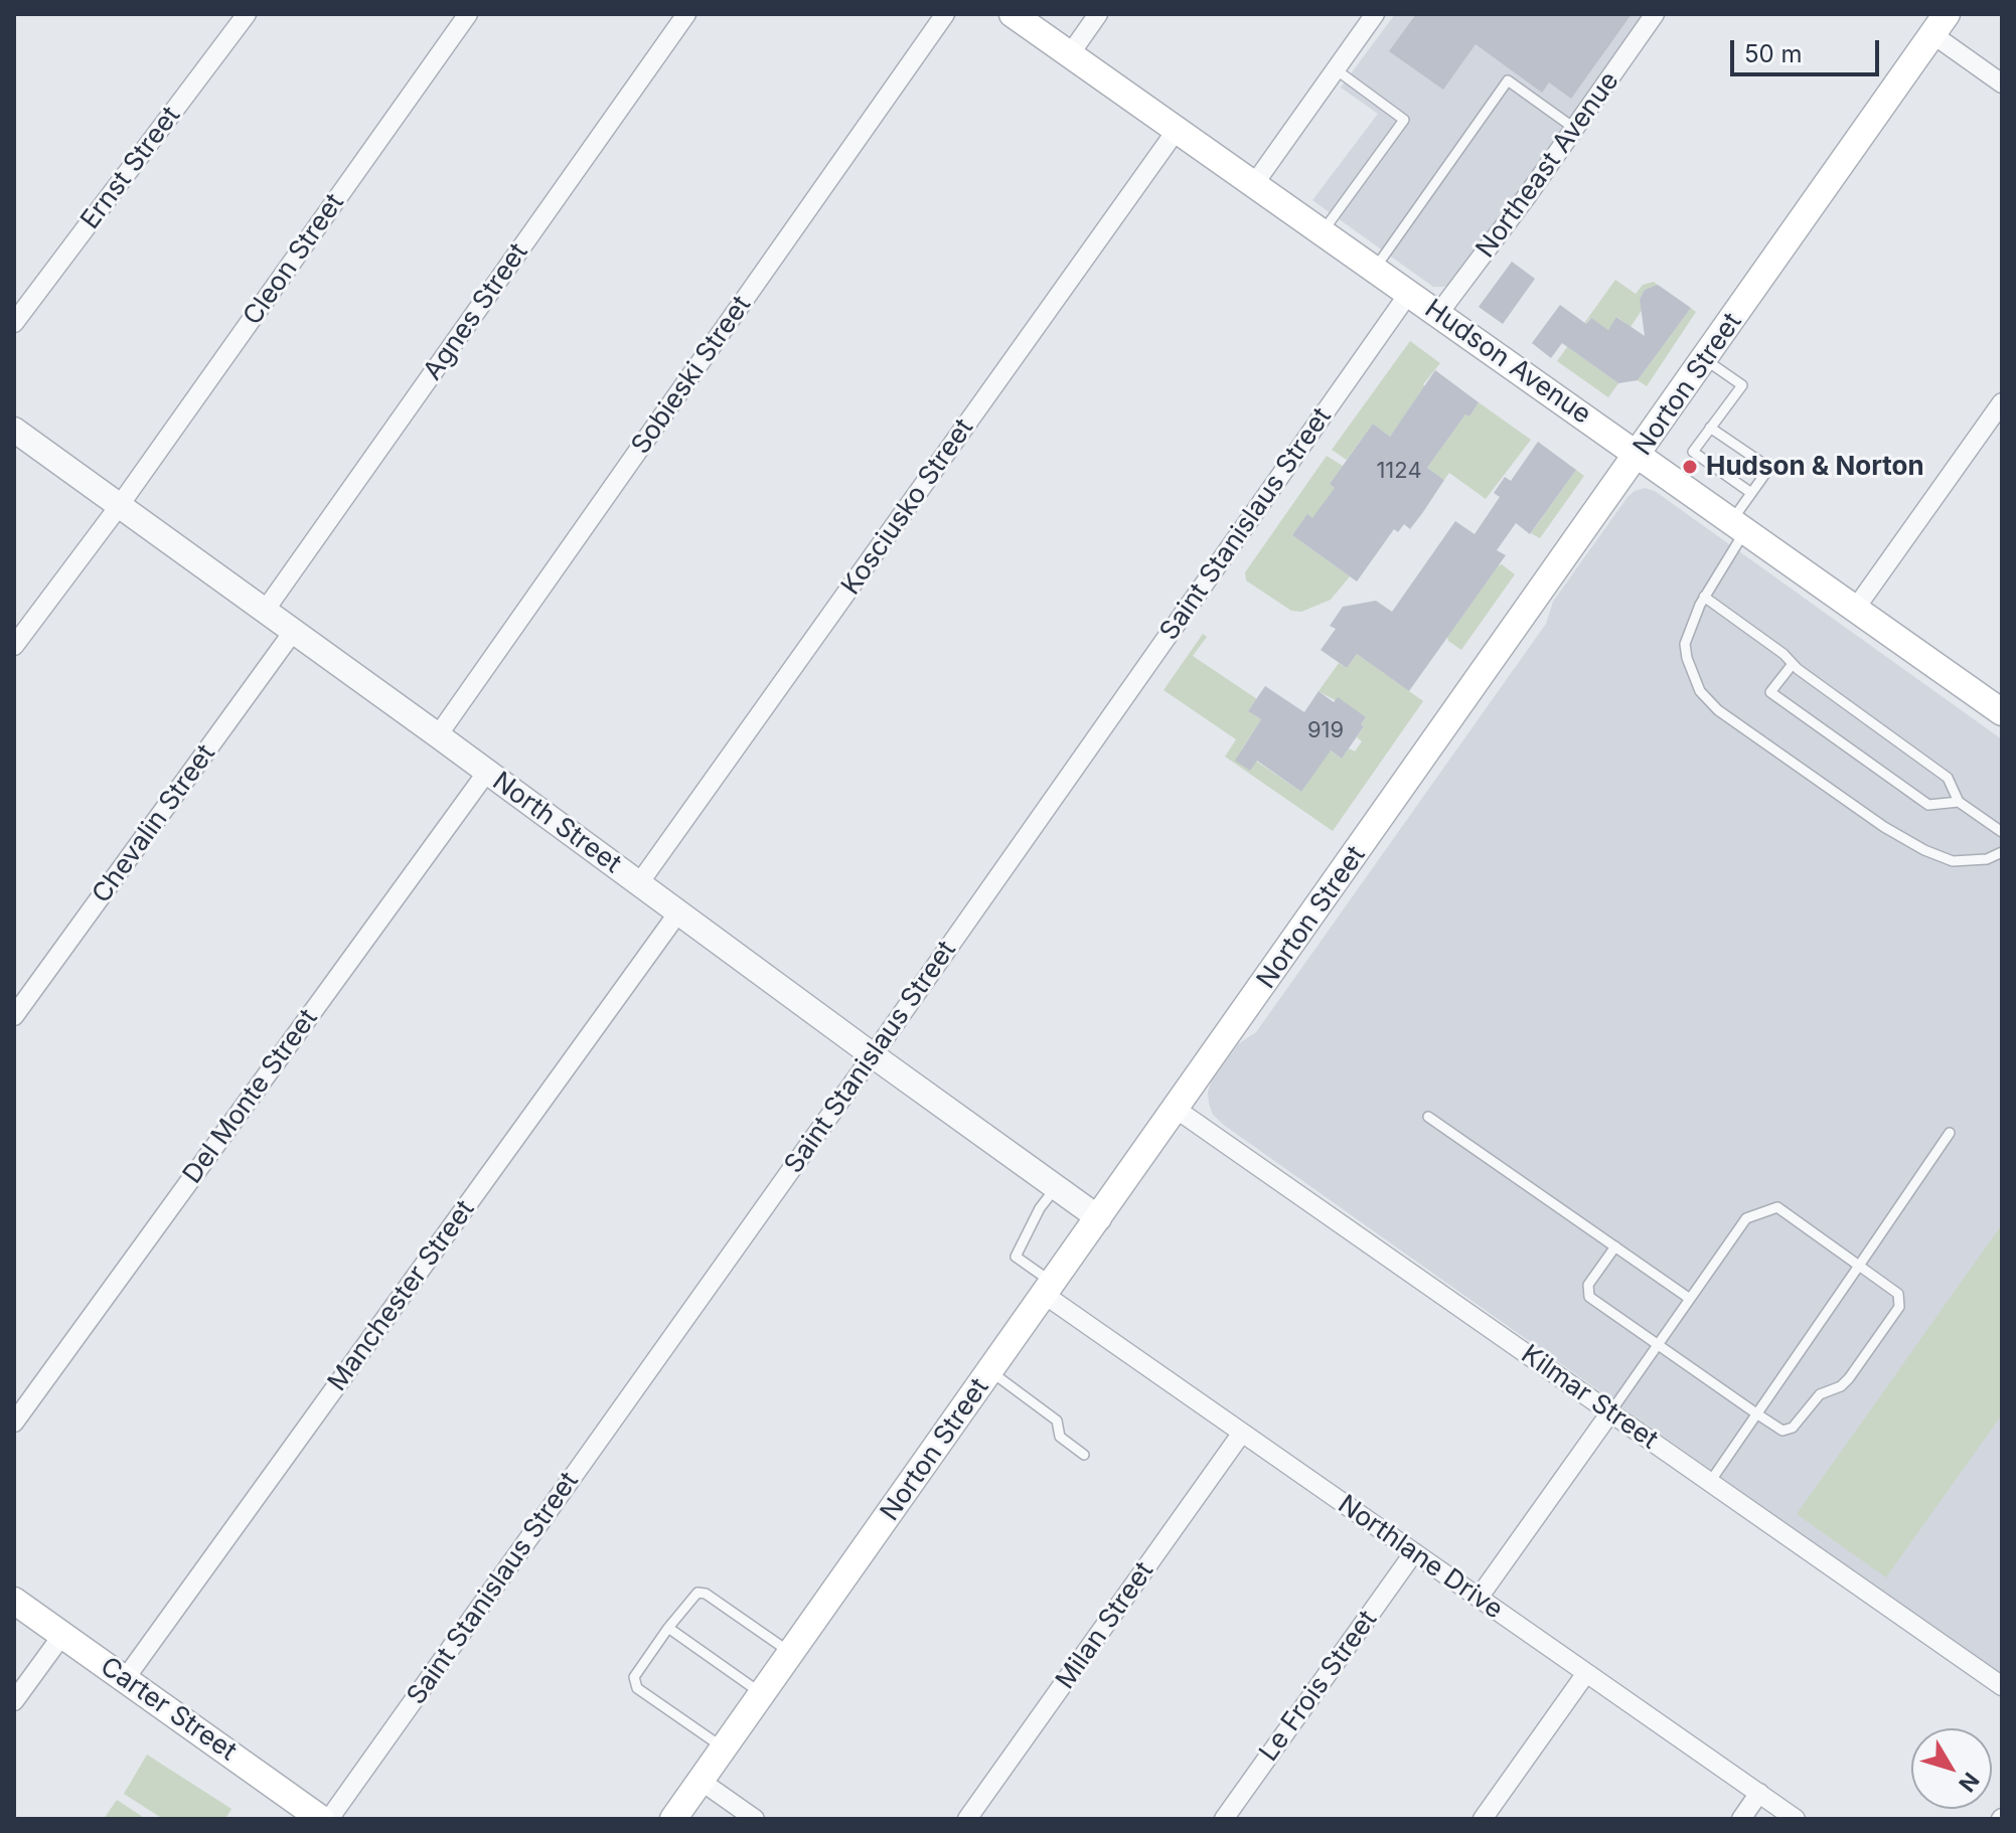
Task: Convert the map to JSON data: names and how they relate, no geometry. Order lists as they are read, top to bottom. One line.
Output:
{"streets":{"main road":["Hudson Avenue","Norton Street","Carter Street"],"street":["Northeast Avenue","Ernst Street","Cleon Street","Agnes Street","Sobieski Street","Kosciusko Street","Saint Stanislaus Street","North Street","Chevalin Street","Del Monte Street","Manchester Street","Kilmar Street","Northlane Drive","Milan Street","Le Frois Street"]},"crossings":[["Northeast Avenue","Hudson Avenue"],["Cleon Street","North Street"],["Agnes Street","North Street"],["Hudson Avenue","Norton Street"],["Hudson Avenue","Kosciusko Street"],["Hudson Avenue","Saint Stanislaus Street"],["Sobieski Street","North Street"],["Norton Street","North Street"],["Norton Street","Kilmar Street"],["Norton Street","Northlane Drive"],["Kosciusko Street","North Street"],["Saint Stanislaus Street","North Street"],["North Street","Chevalin Street"],["North Street","Del Monte Street"],["North Street","Manchester Street"],["Manchester Street","Carter Street"],["Northlane Drive","Milan Street"],["Northlane Drive","Le Frois Street"]],"places":["Hudson & Norton"],"house_numbers":["1124","919"],"scale_bar":"50 m","north":"bottom right"}
